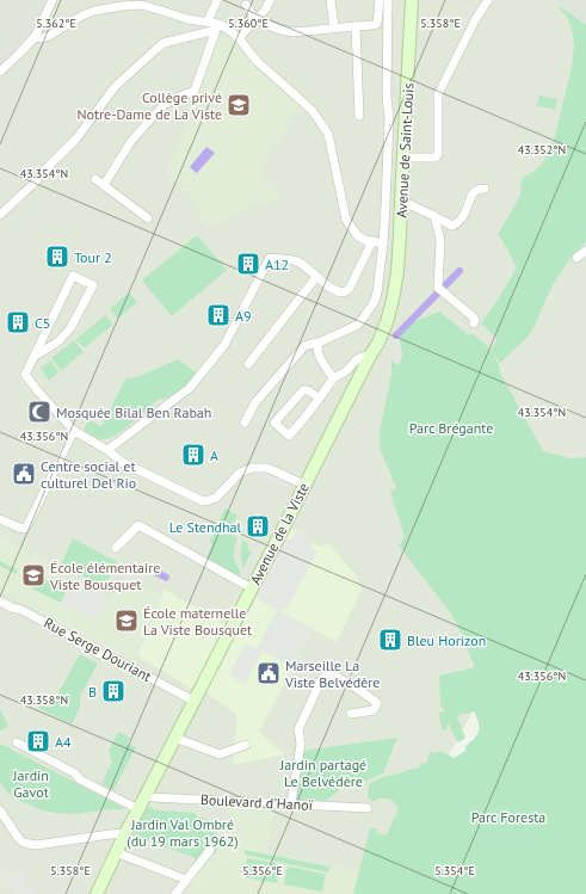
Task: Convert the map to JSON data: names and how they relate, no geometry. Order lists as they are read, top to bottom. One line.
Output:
{"streets":{"street":["Avenue de Saint-Louis","Avenue de la Viste","Rue Serge Douriant","Boulevard d'Hanoï"]},"crossings":[["Avenue de Saint-Louis","Avenue de la Viste"],["Avenue de la Viste","Rue Serge Douriant"],["Avenue de la Viste","Boulevard d'Hanoï"]],"parks":["Parc Brégante","Jardin partagé Le Belvédère","Jardin Gavot","Parc Foresta","Jardin Val Ombré (du 19 mars 1962)"],"places":{"school or university":["Collège privé Notre-Dame de La Viste","École élémentaire Viste Bousquet","École maternelle La Viste Bousquet"],"building":["Tour 2","A12","A9","C5","A","Le Stendhal","Bleu Horizon","B","A4"],"mosque":["Mosquée Bilal Ben Rabah"],"public building":["Centre social et culturel Del Rio","Marseille La Viste Belvédère"]},"coordinates":["5.362°E","5.358°E","5.360°E","43.352°N","43.354°N","43.356°N","43.358°N","5.356°E","5.354°E"]}
